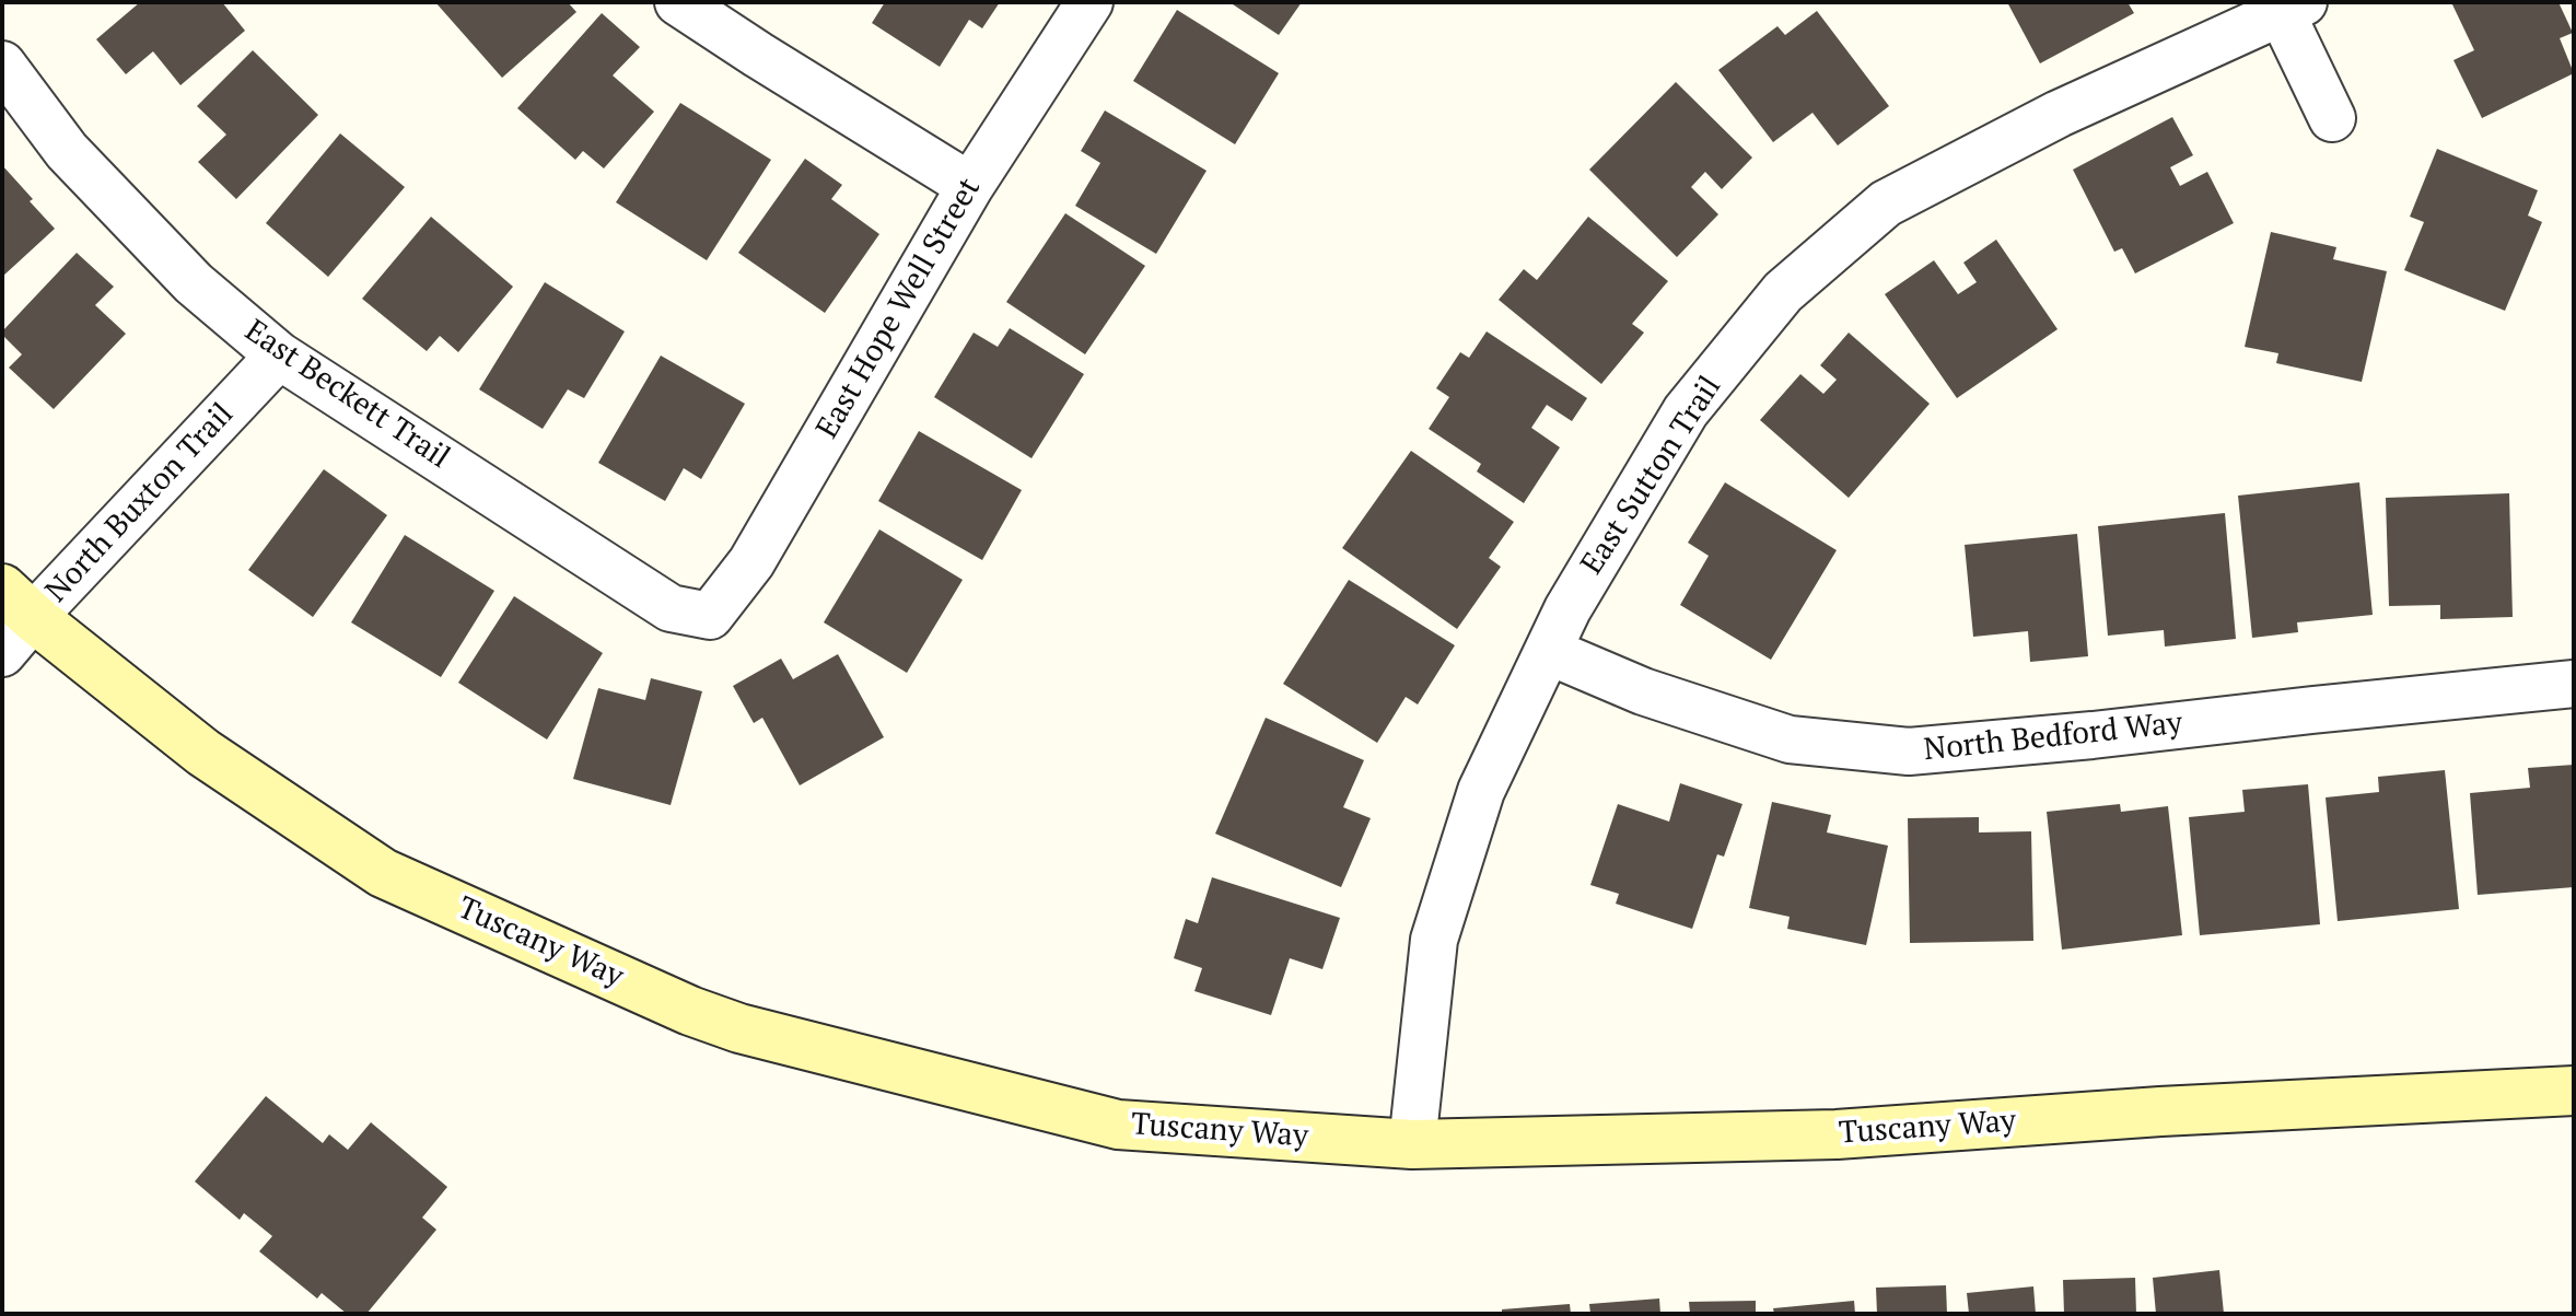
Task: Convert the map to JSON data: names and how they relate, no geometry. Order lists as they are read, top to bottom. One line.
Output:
{"streets":{"street":["East Hope Well Street","East Beckett Trail","East Sutton Trail","North Buxton Trail","North Bedford Way","Tuscany Way"]},"crossings":[["East Hope Well Street","East Beckett Trail"],["East Beckett Trail","North Buxton Trail"],["East Sutton Trail","North Bedford Way"],["East Sutton Trail","Tuscany Way"],["North Buxton Trail","Tuscany Way"]]}
